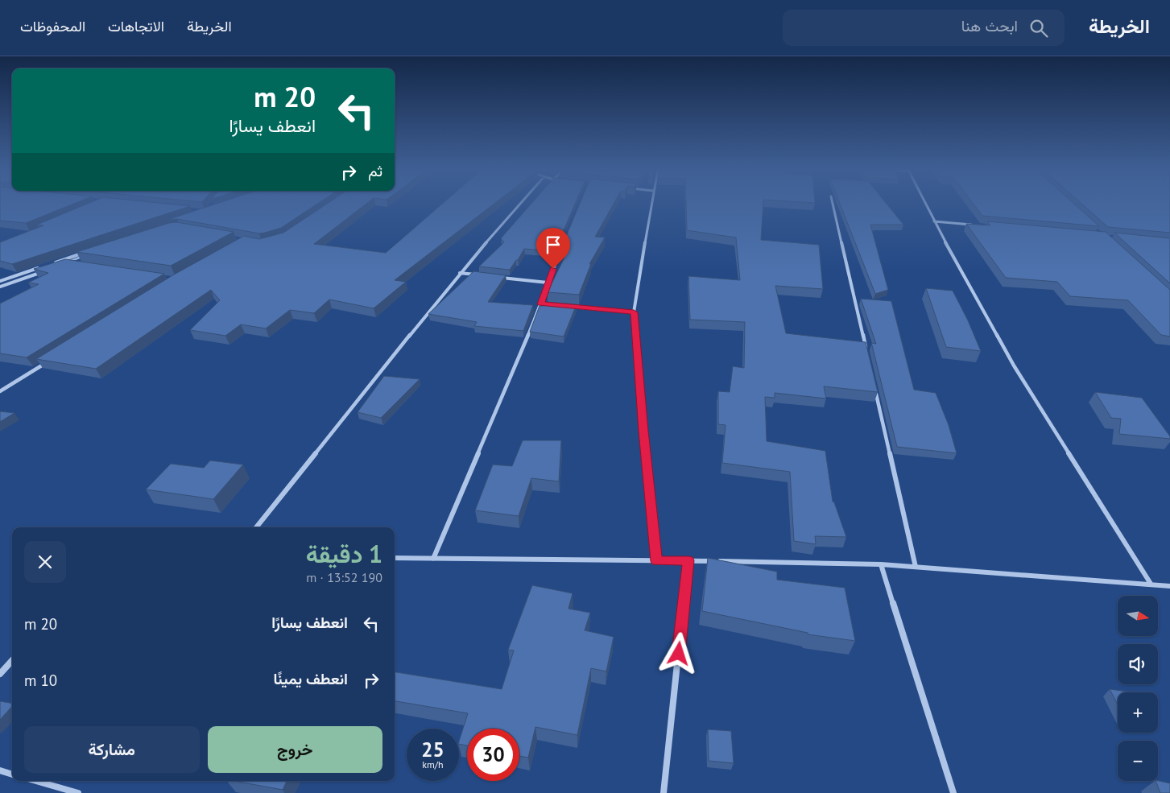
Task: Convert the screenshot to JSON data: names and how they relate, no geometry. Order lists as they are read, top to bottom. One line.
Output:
{"north":"right","page":{"header":"الخريطة","search":"ابحث هنا","nav":["الخريطة","الاتجاهات","المحفوظات"],"turn":["20 m","انعطف يسارًا"],"then":"ثم","heading":["1 دقيقة","190 m · 13:52"],"map_buttons":["+","−"],"list":[{"name":"انعطف يسارًا","value":"20 m"},{"name":"انعطف يمينًا","value":"10 m"}],"buttons":["خروج","مشاركة"],"speed":"25 km/h","limit":"30"}}
